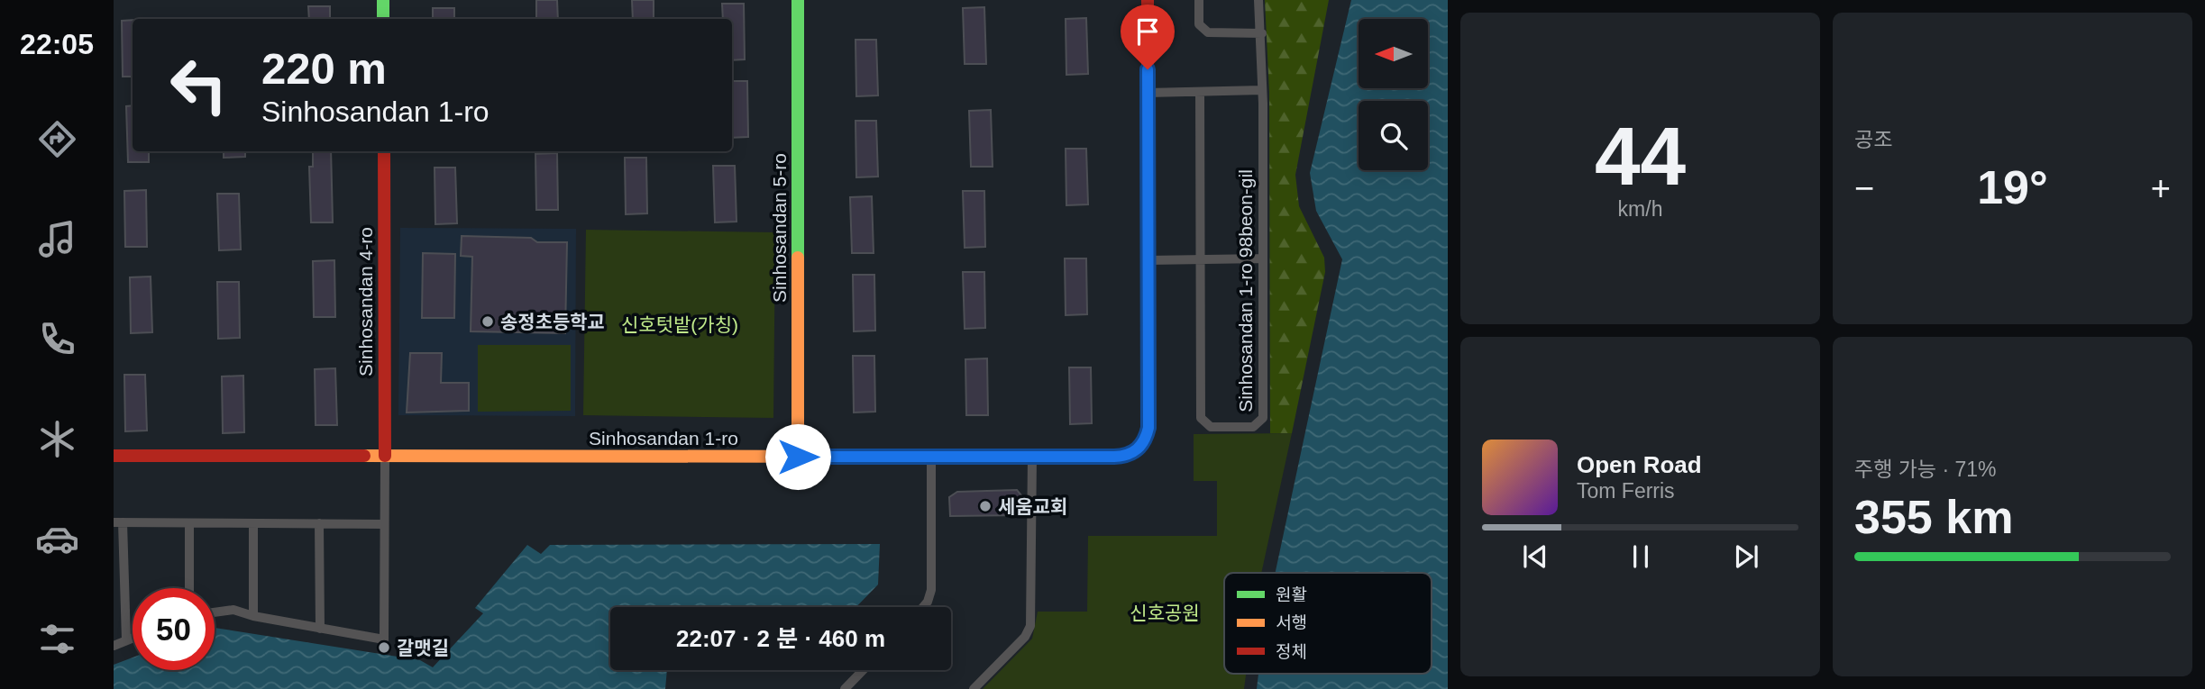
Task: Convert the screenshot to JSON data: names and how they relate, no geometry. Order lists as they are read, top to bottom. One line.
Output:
{"streets":{"main road":["Sinhosandan 5-ro","Sinhosandan 4-ro","Sinhosandan 1-ro"],"street":["Sinhosandan 1-ro 98beon-gil"]},"crossings":[["Sinhosandan 5-ro","Sinhosandan 1-ro"],["Sinhosandan 4-ro","Sinhosandan 1-ro"]],"parks":["신호텃밭(가칭)","신호공원"],"places":["송정초등학교","세움교회","갈맷길"],"legend":["원활","서행","정체"],"north":"left","page":{"tabs":"22:05","tile":[["44","km/h"],"공조",["주행 가능 · 71%","355 km"]],"turn":["220 m","Sinhosandan 1-ro"],"heat":["−","19°","+"],"song":["Open Road","Tom Ferris"],"limit":"50","trip":"22:07 · 2 분 · 460 m"}}
